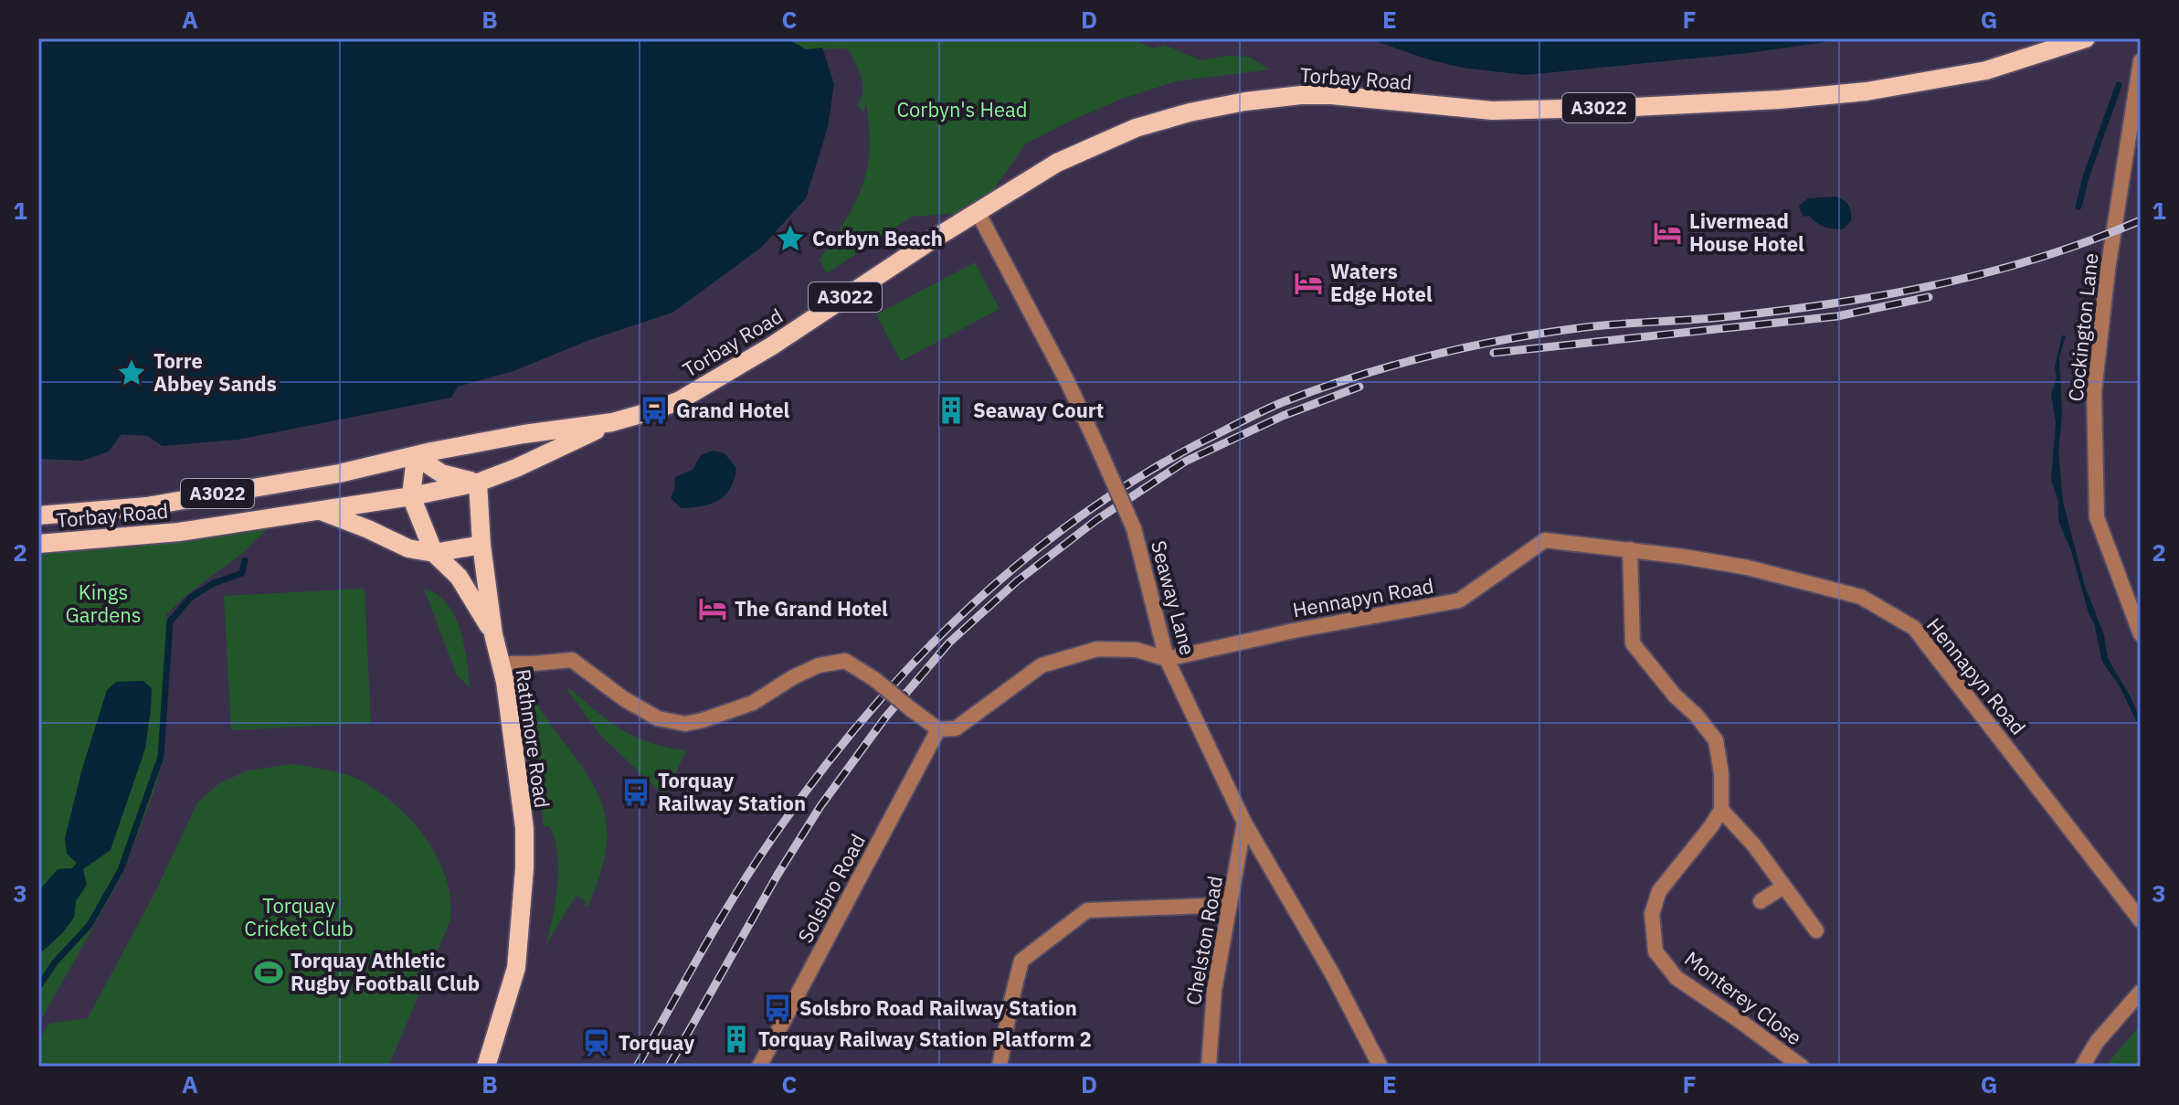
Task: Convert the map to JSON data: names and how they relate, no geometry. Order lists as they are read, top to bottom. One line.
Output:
{"streets":{"main road":["Torbay Road","A3022","Rathmore Road"],"street":["Cockington Lane","Seaway Lane","Hennapyn Road","Solsbro Road","Chelston Road","Monterey Close"]},"crossings":[["Torbay Road","A3022"],["Torbay Road","Seaway Lane"],["Torbay Road","Rathmore Road"],["A3022","Rathmore Road"],["Seaway Lane","Hennapyn Road"],["Seaway Lane","Chelston Road"],["Hennapyn Road","Solsbro Road"]],"parks":["Corbyn's Head","Kings Gardens","Torquay Cricket Club"],"places":{"hotel":["Livermead House Hotel","Waters Edge Hotel","The Grand Hotel"],"place":["Corbyn Beach","Torre Abbey Sands"],"bus stop":["Grand Hotel","Torquay Railway Station","Solsbro Road Railway Station"],"building":["Seaway Court","Torquay Railway Station Platform 2"],"sports":["Torquay Athletic Rugby Football Club"],"station":["Torquay"]},"grid":{"columns":["A","B","C","D","E","F","G"],"rows":["1","2","3"]}}
